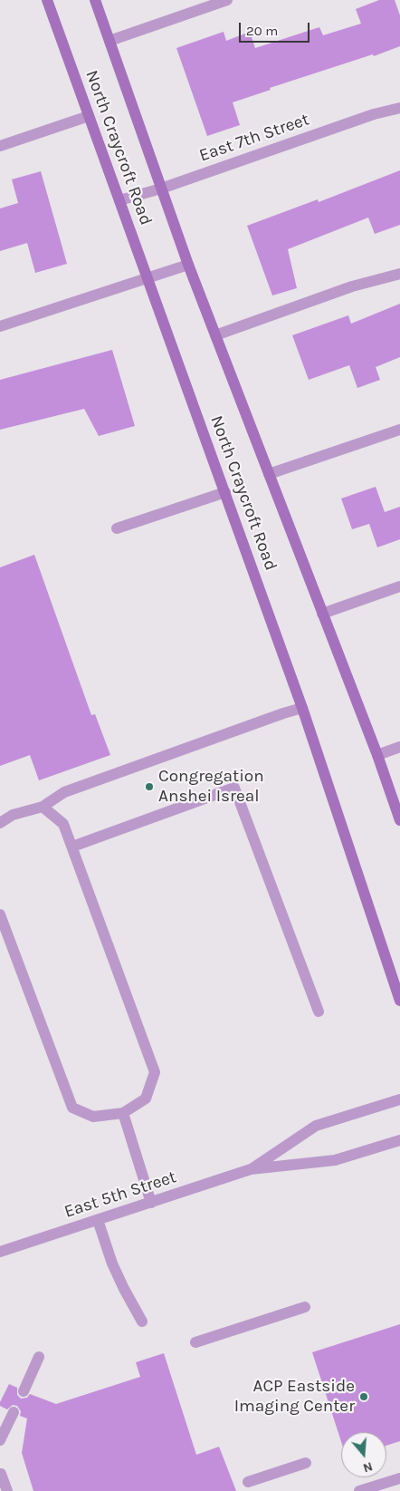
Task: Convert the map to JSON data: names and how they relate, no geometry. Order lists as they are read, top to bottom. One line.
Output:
{"streets":{"main road":["North Craycroft Road"],"street":["East 7th Street","East 5th Street"]},"crossings":[["East 7th Street","North Craycroft Road"]],"places":["Congregation Anshei Isreal","ACP Eastside Imaging Center"],"scale_bar":"20 m","north":"bottom"}
